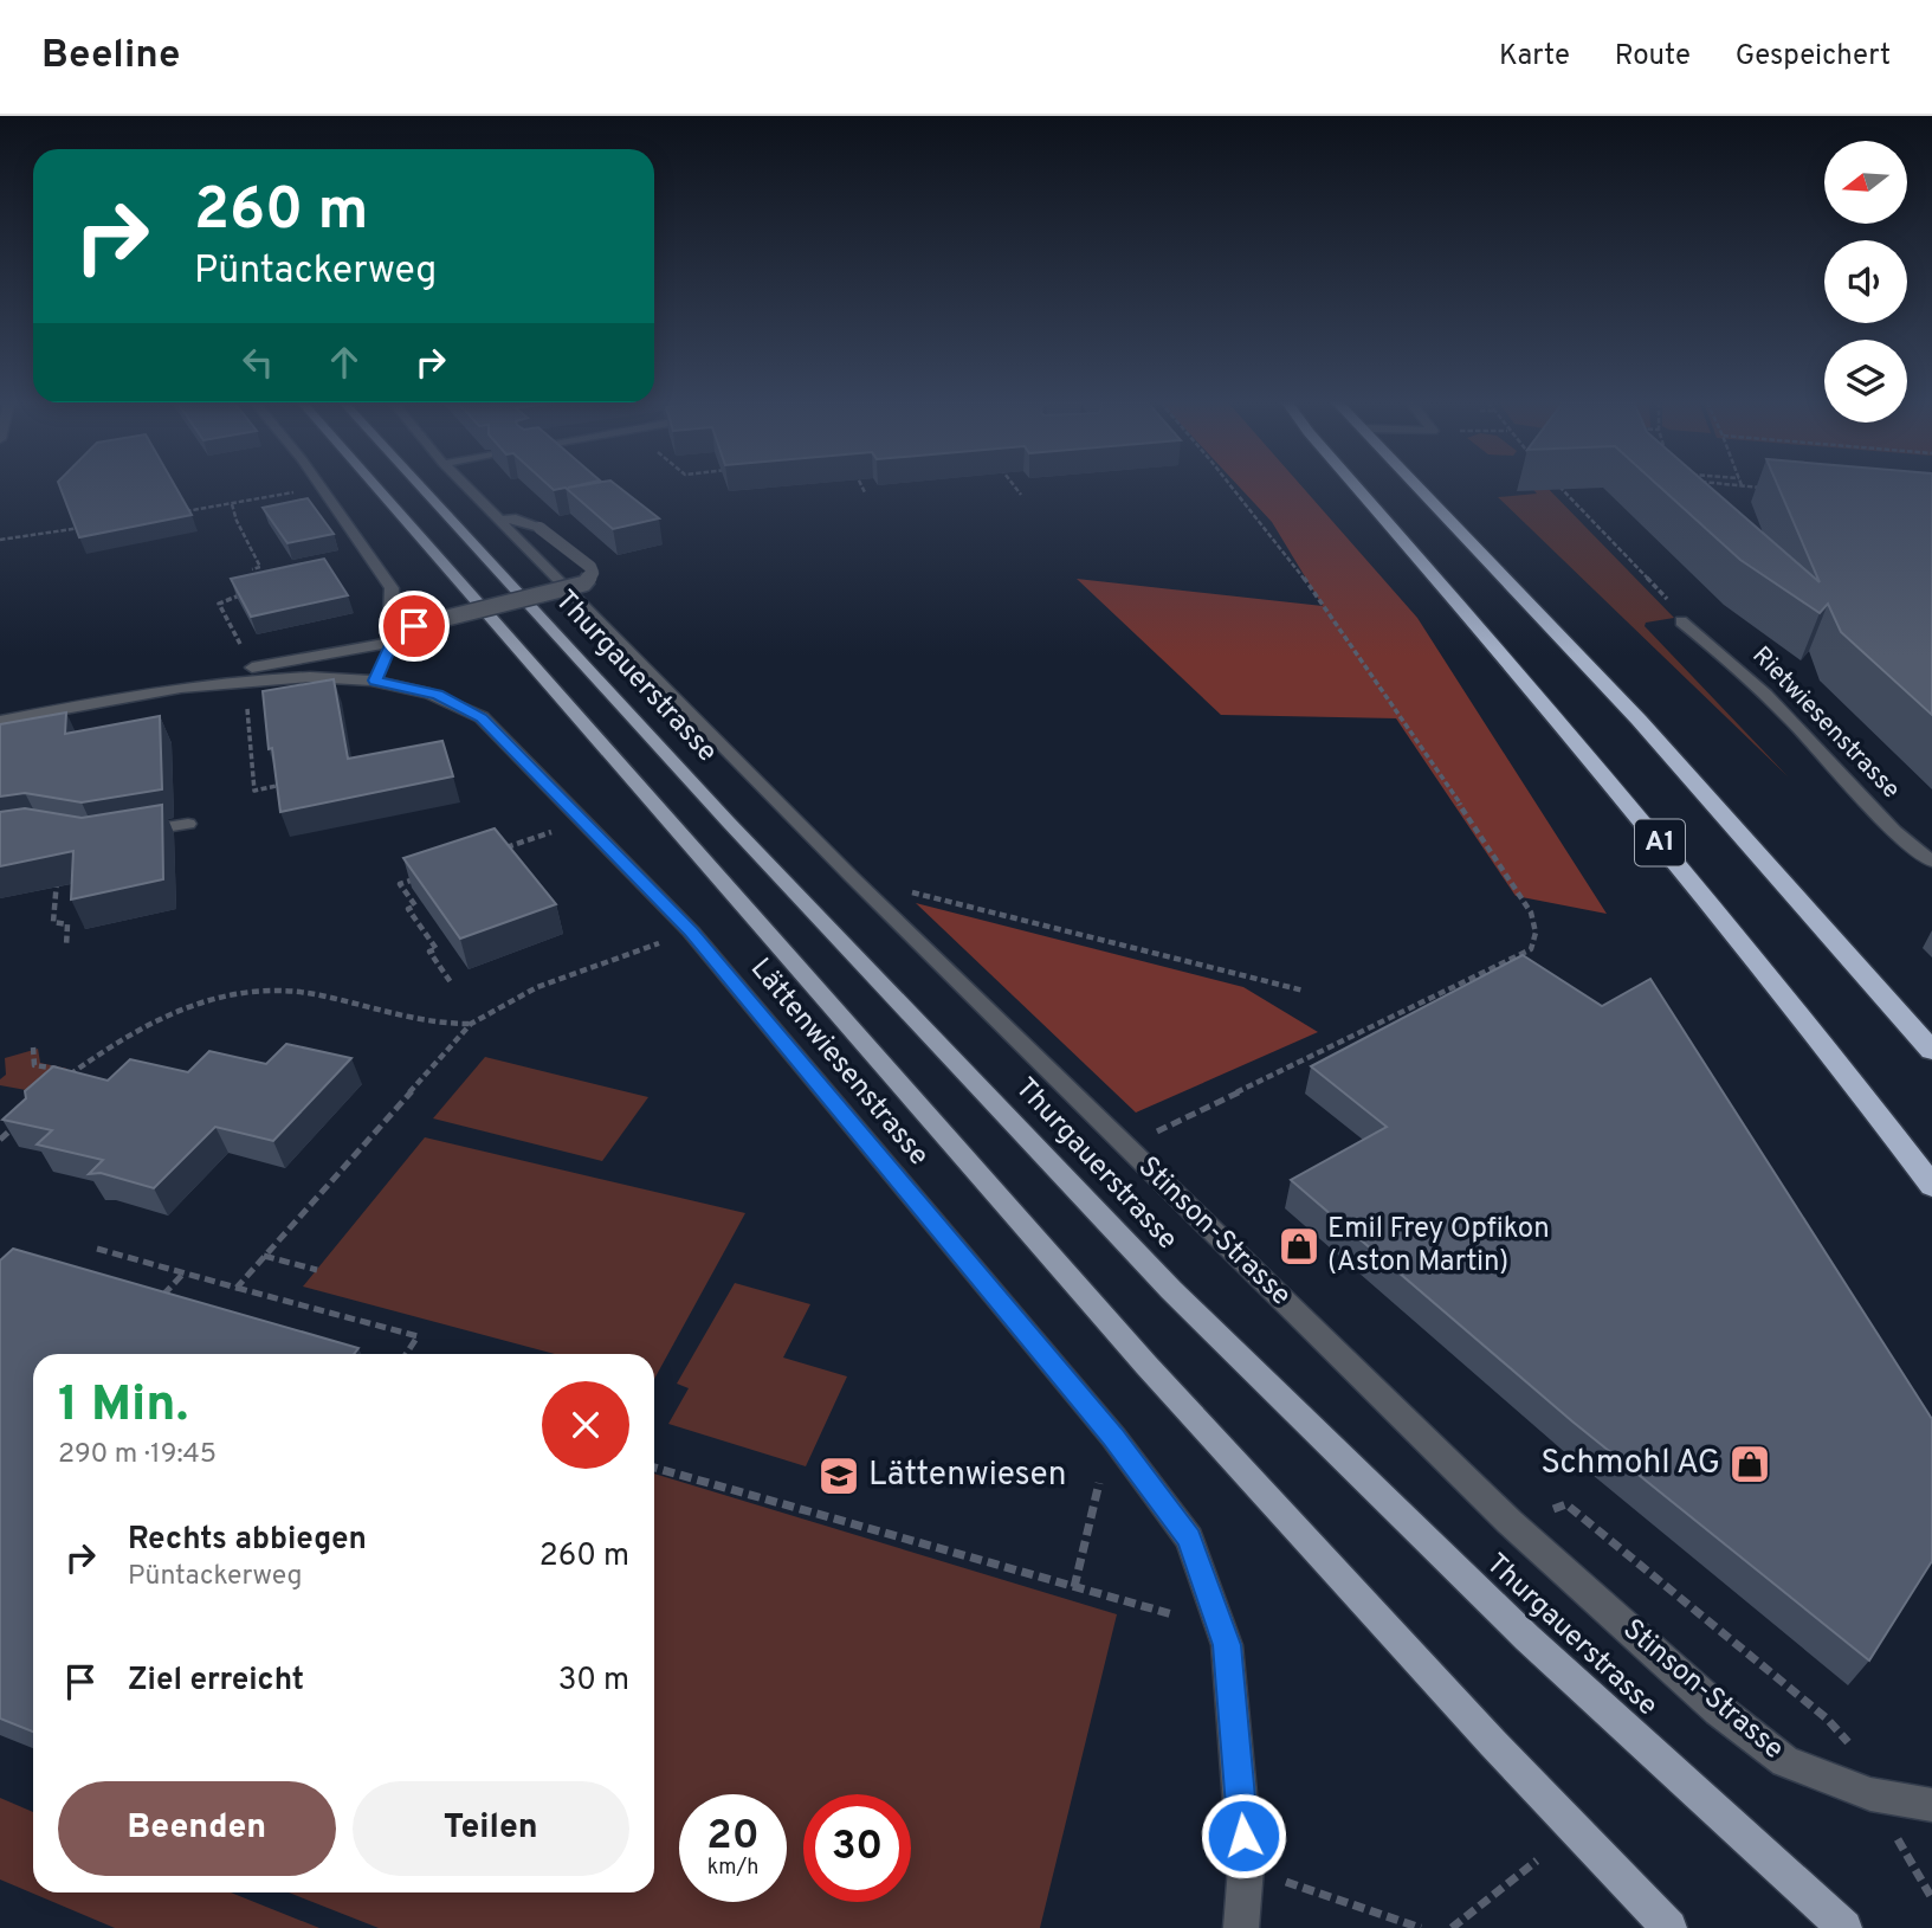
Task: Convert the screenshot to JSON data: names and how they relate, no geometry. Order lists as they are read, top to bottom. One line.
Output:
{"streets":{"highway":["A1"],"main road":["Thurgauerstrasse"],"street":["Rietwiesenstrasse","Lättenwiesenstrasse","Stinson-Strasse"]},"places":{"shop":["Emil Frey Opfikon (Aston Martin)","Schmohl AG"],"school or university":["Lättenwiesen"]},"north":"left","page":{"header":"Beeline","nav":["Karte","Route","Gespeichert"],"turn":["260 m","Püntackerweg"],"heading":["1 Min.","290 m · 19:45"],"list":[{"name":"Rechts abbiegen","note":"Püntackerweg","value":"260 m"},{"name":"Ziel erreicht","value":"30 m"}],"buttons":["Beenden","Teilen"],"speed":"20 km/h","limit":"30"}}
